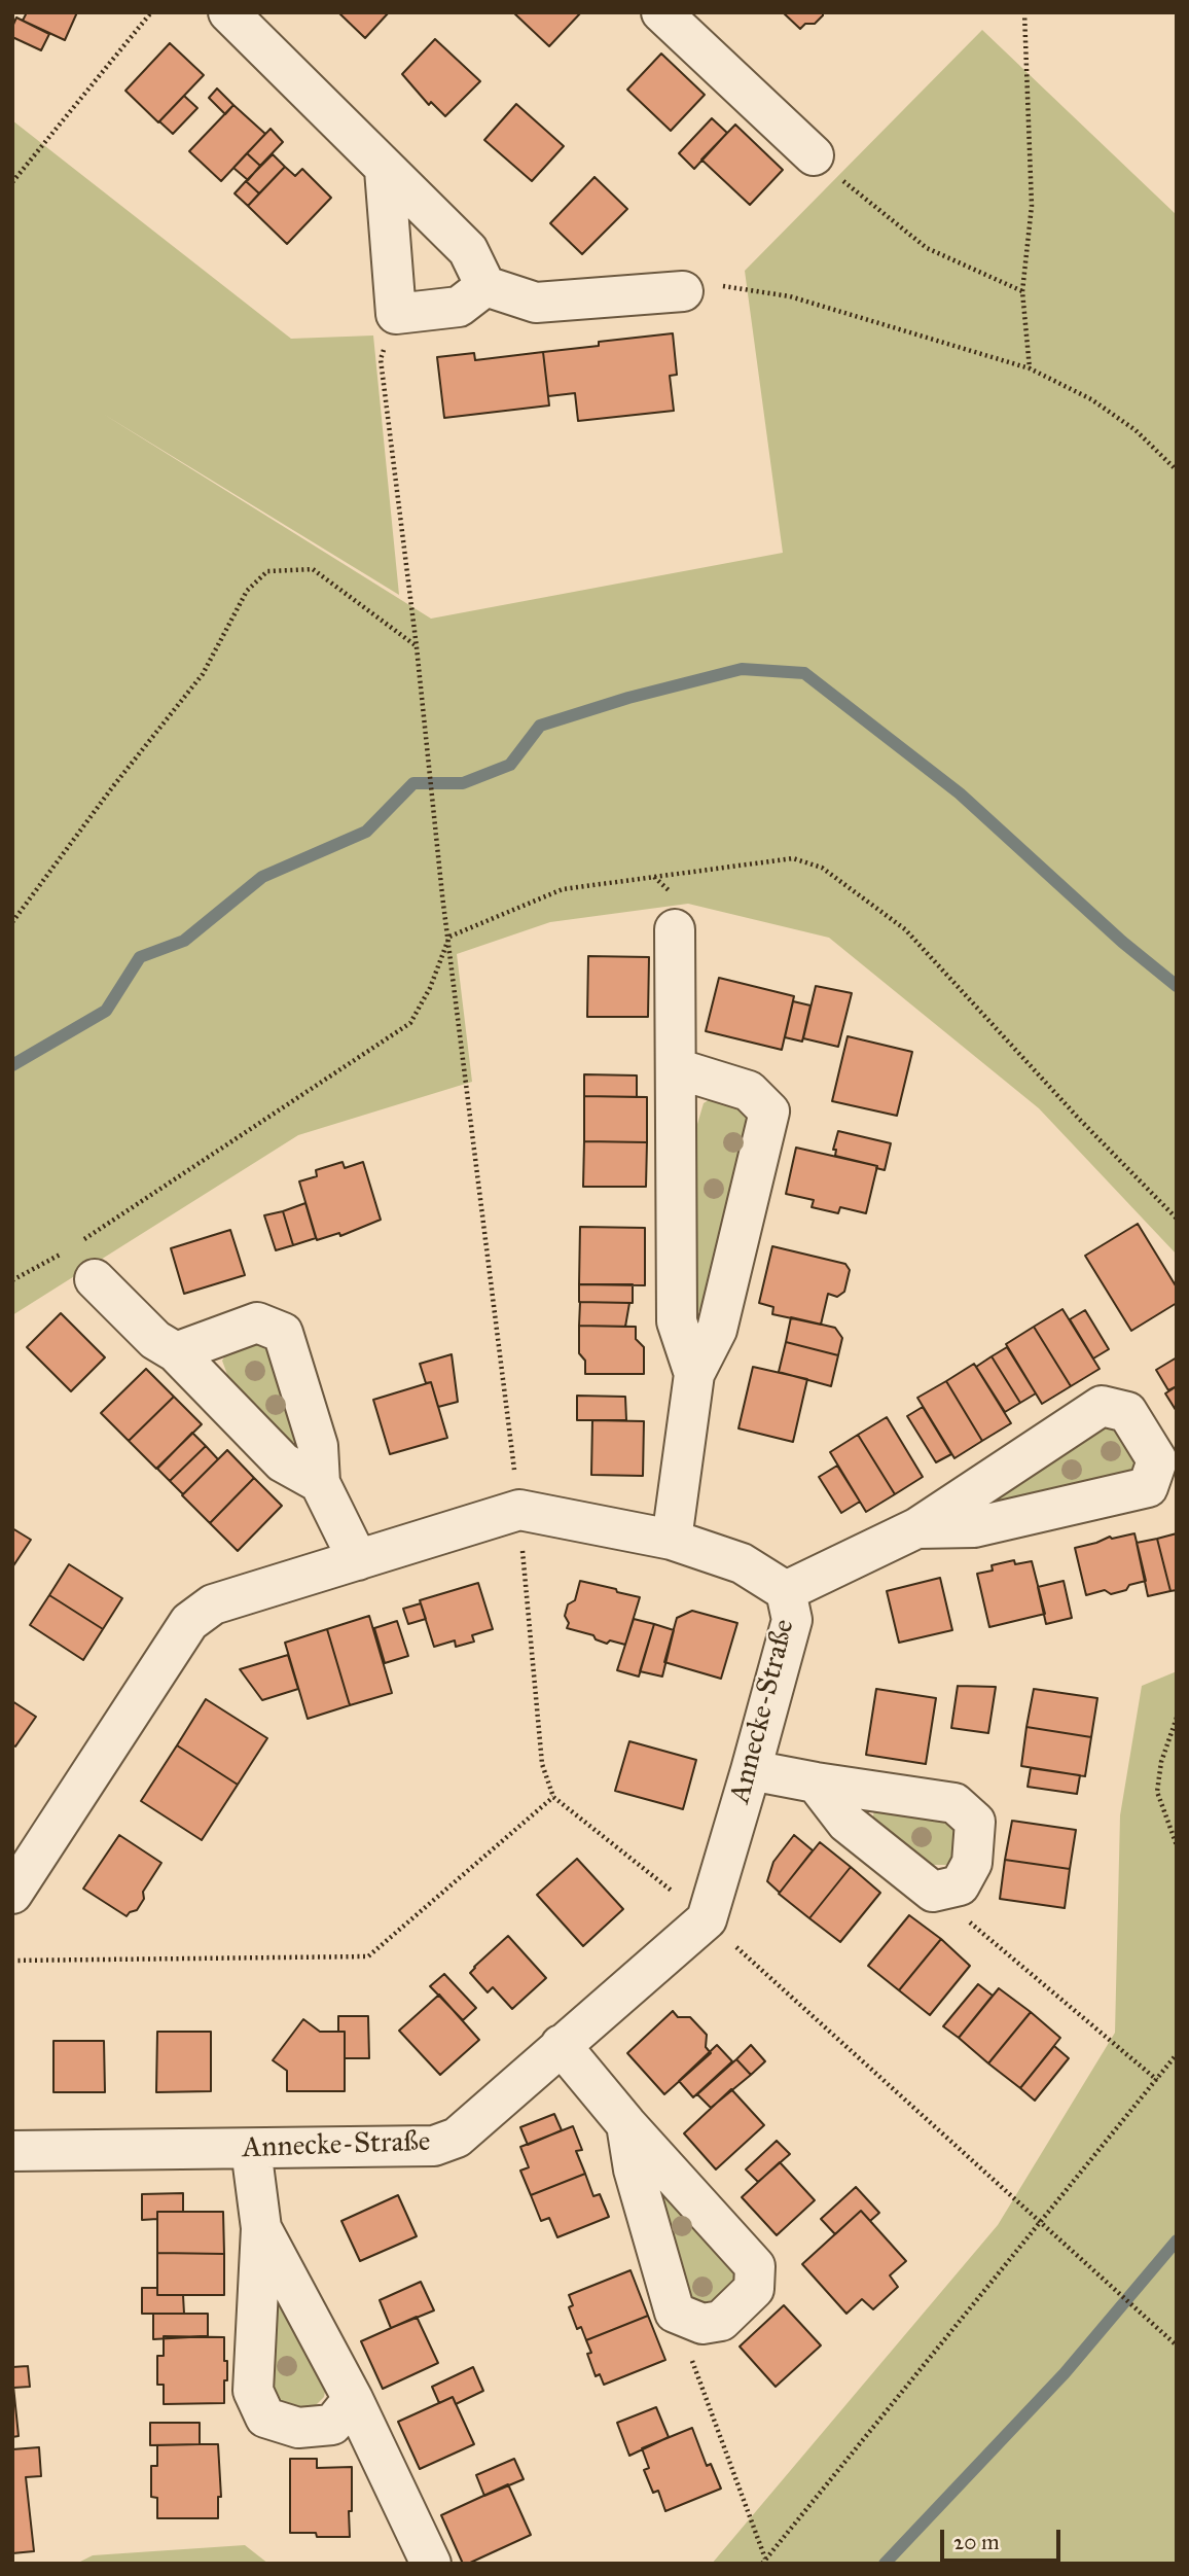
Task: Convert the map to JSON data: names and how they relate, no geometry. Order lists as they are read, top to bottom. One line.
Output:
{"streets":{"street":["Annecke-Straße"]},"scale_bar":"20 m"}
